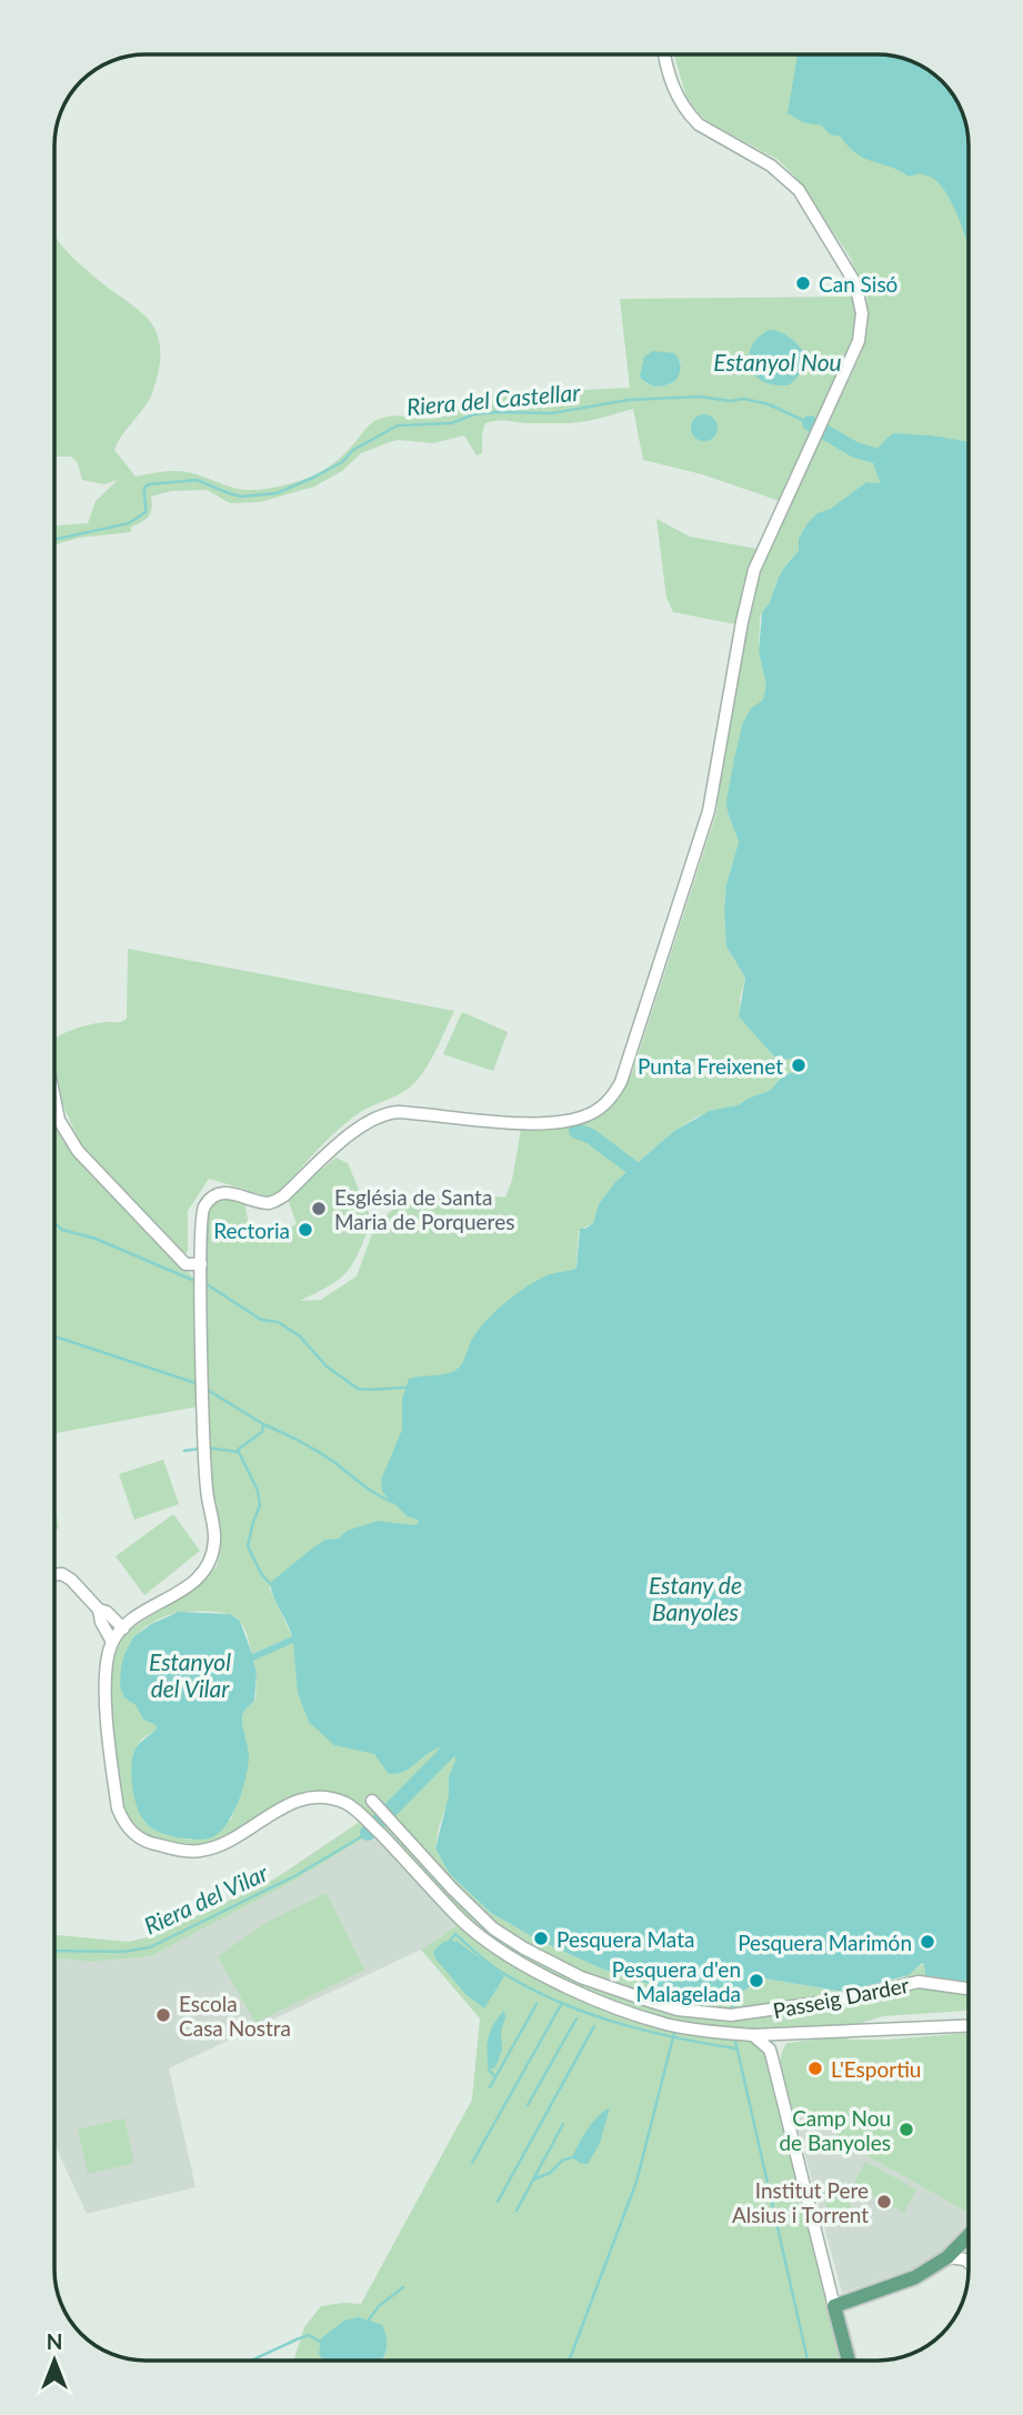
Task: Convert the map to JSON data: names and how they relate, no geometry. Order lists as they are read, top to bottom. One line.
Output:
{"streets":{"street":["Passeig Darder"]},"water":["Estanyol Nou","Riera del Castellar","Estany de Banyoles","Estanyol del Vilar","Riera del Vilar"],"places":["Can Sisó","Punta Freixenet","Església de Santa Maria de Porqueres","Rectoria","Pesquera Mata","Pesquera Marimón","Pesquera d'en Malagelada","Escola Casa Nostra","L'Esportiu","Camp Nou de Banyoles","Institut Pere Alsius i Torrent"],"north":"top"}
